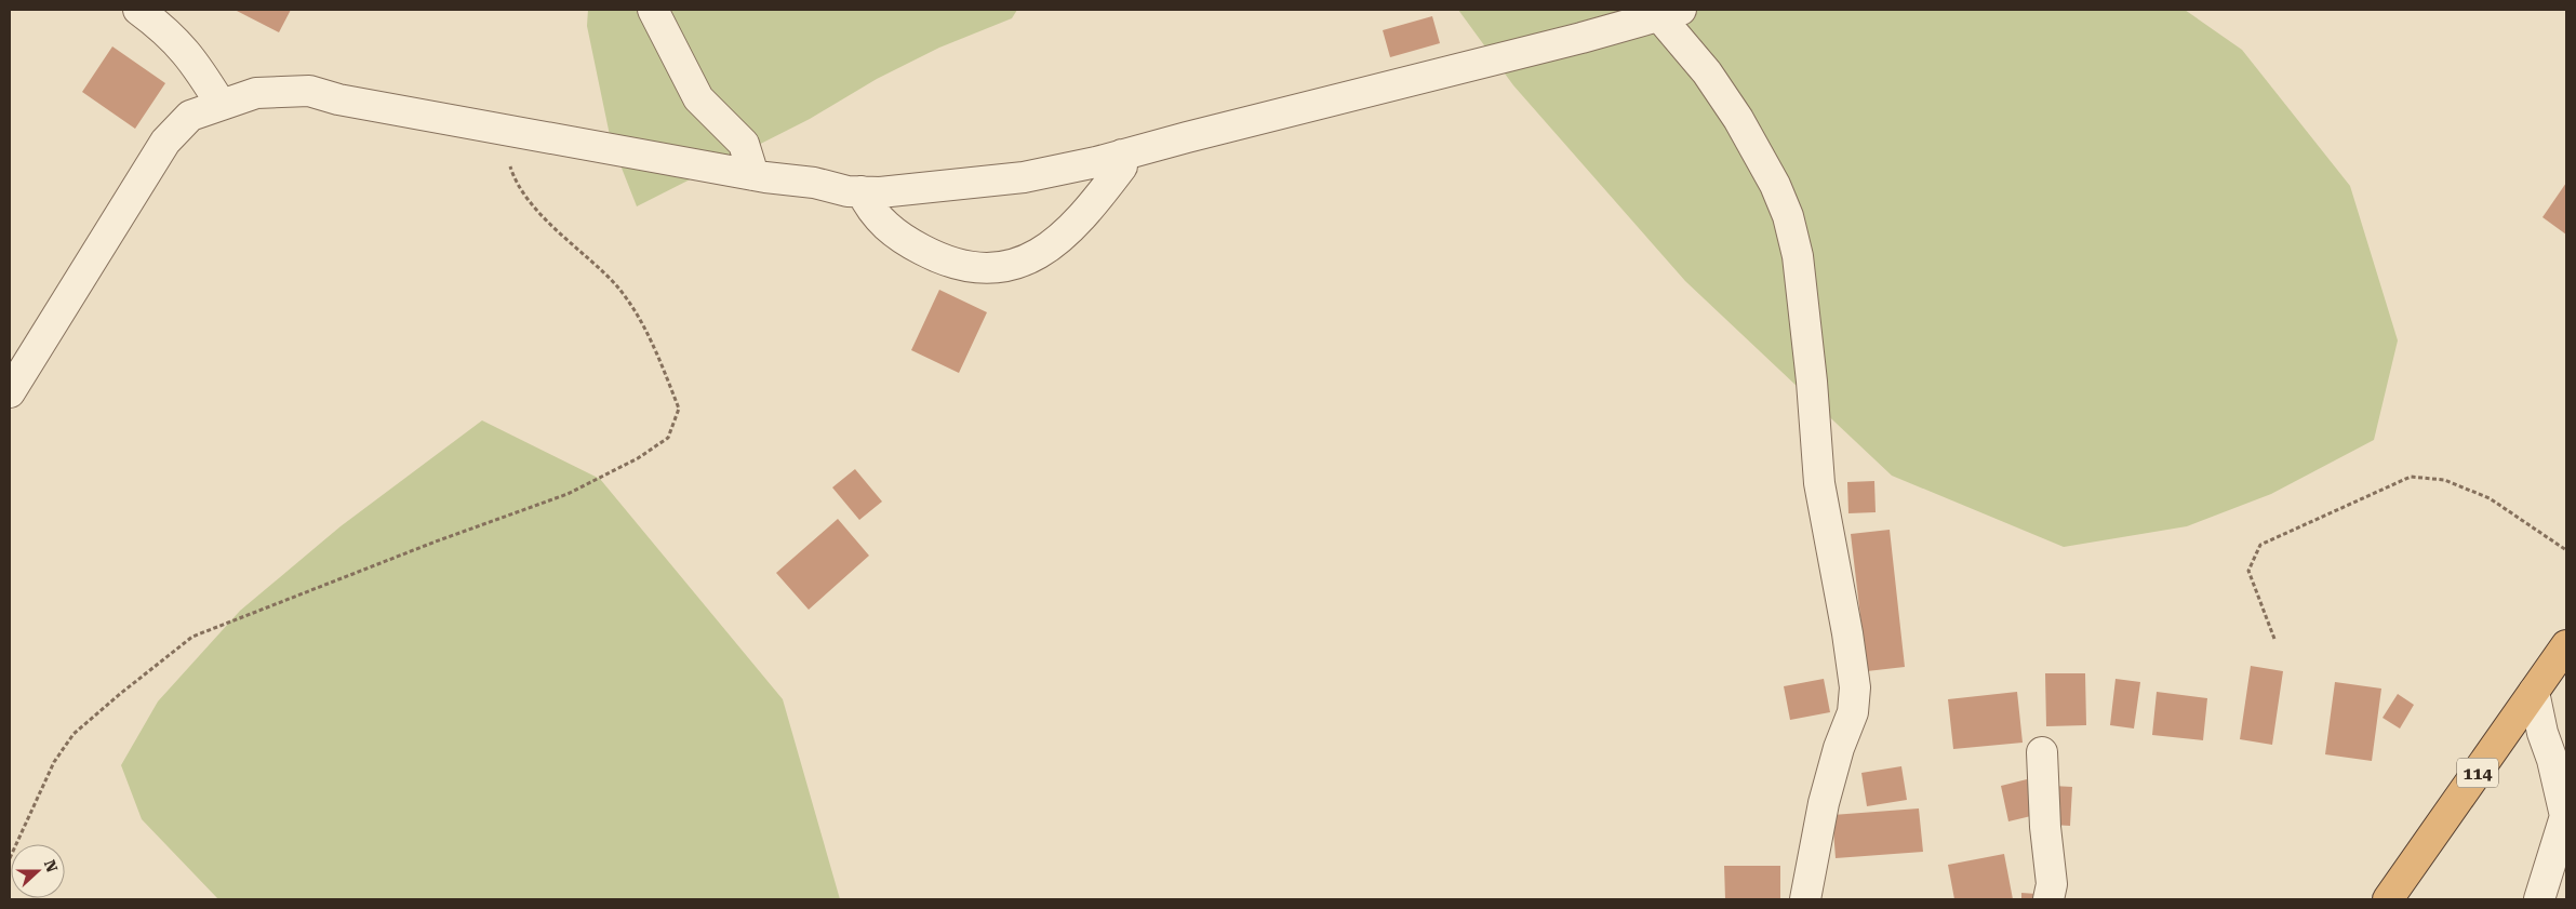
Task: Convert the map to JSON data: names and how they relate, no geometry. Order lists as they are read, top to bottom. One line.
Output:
{"streets":{"highway":["114"]},"north":"right"}
